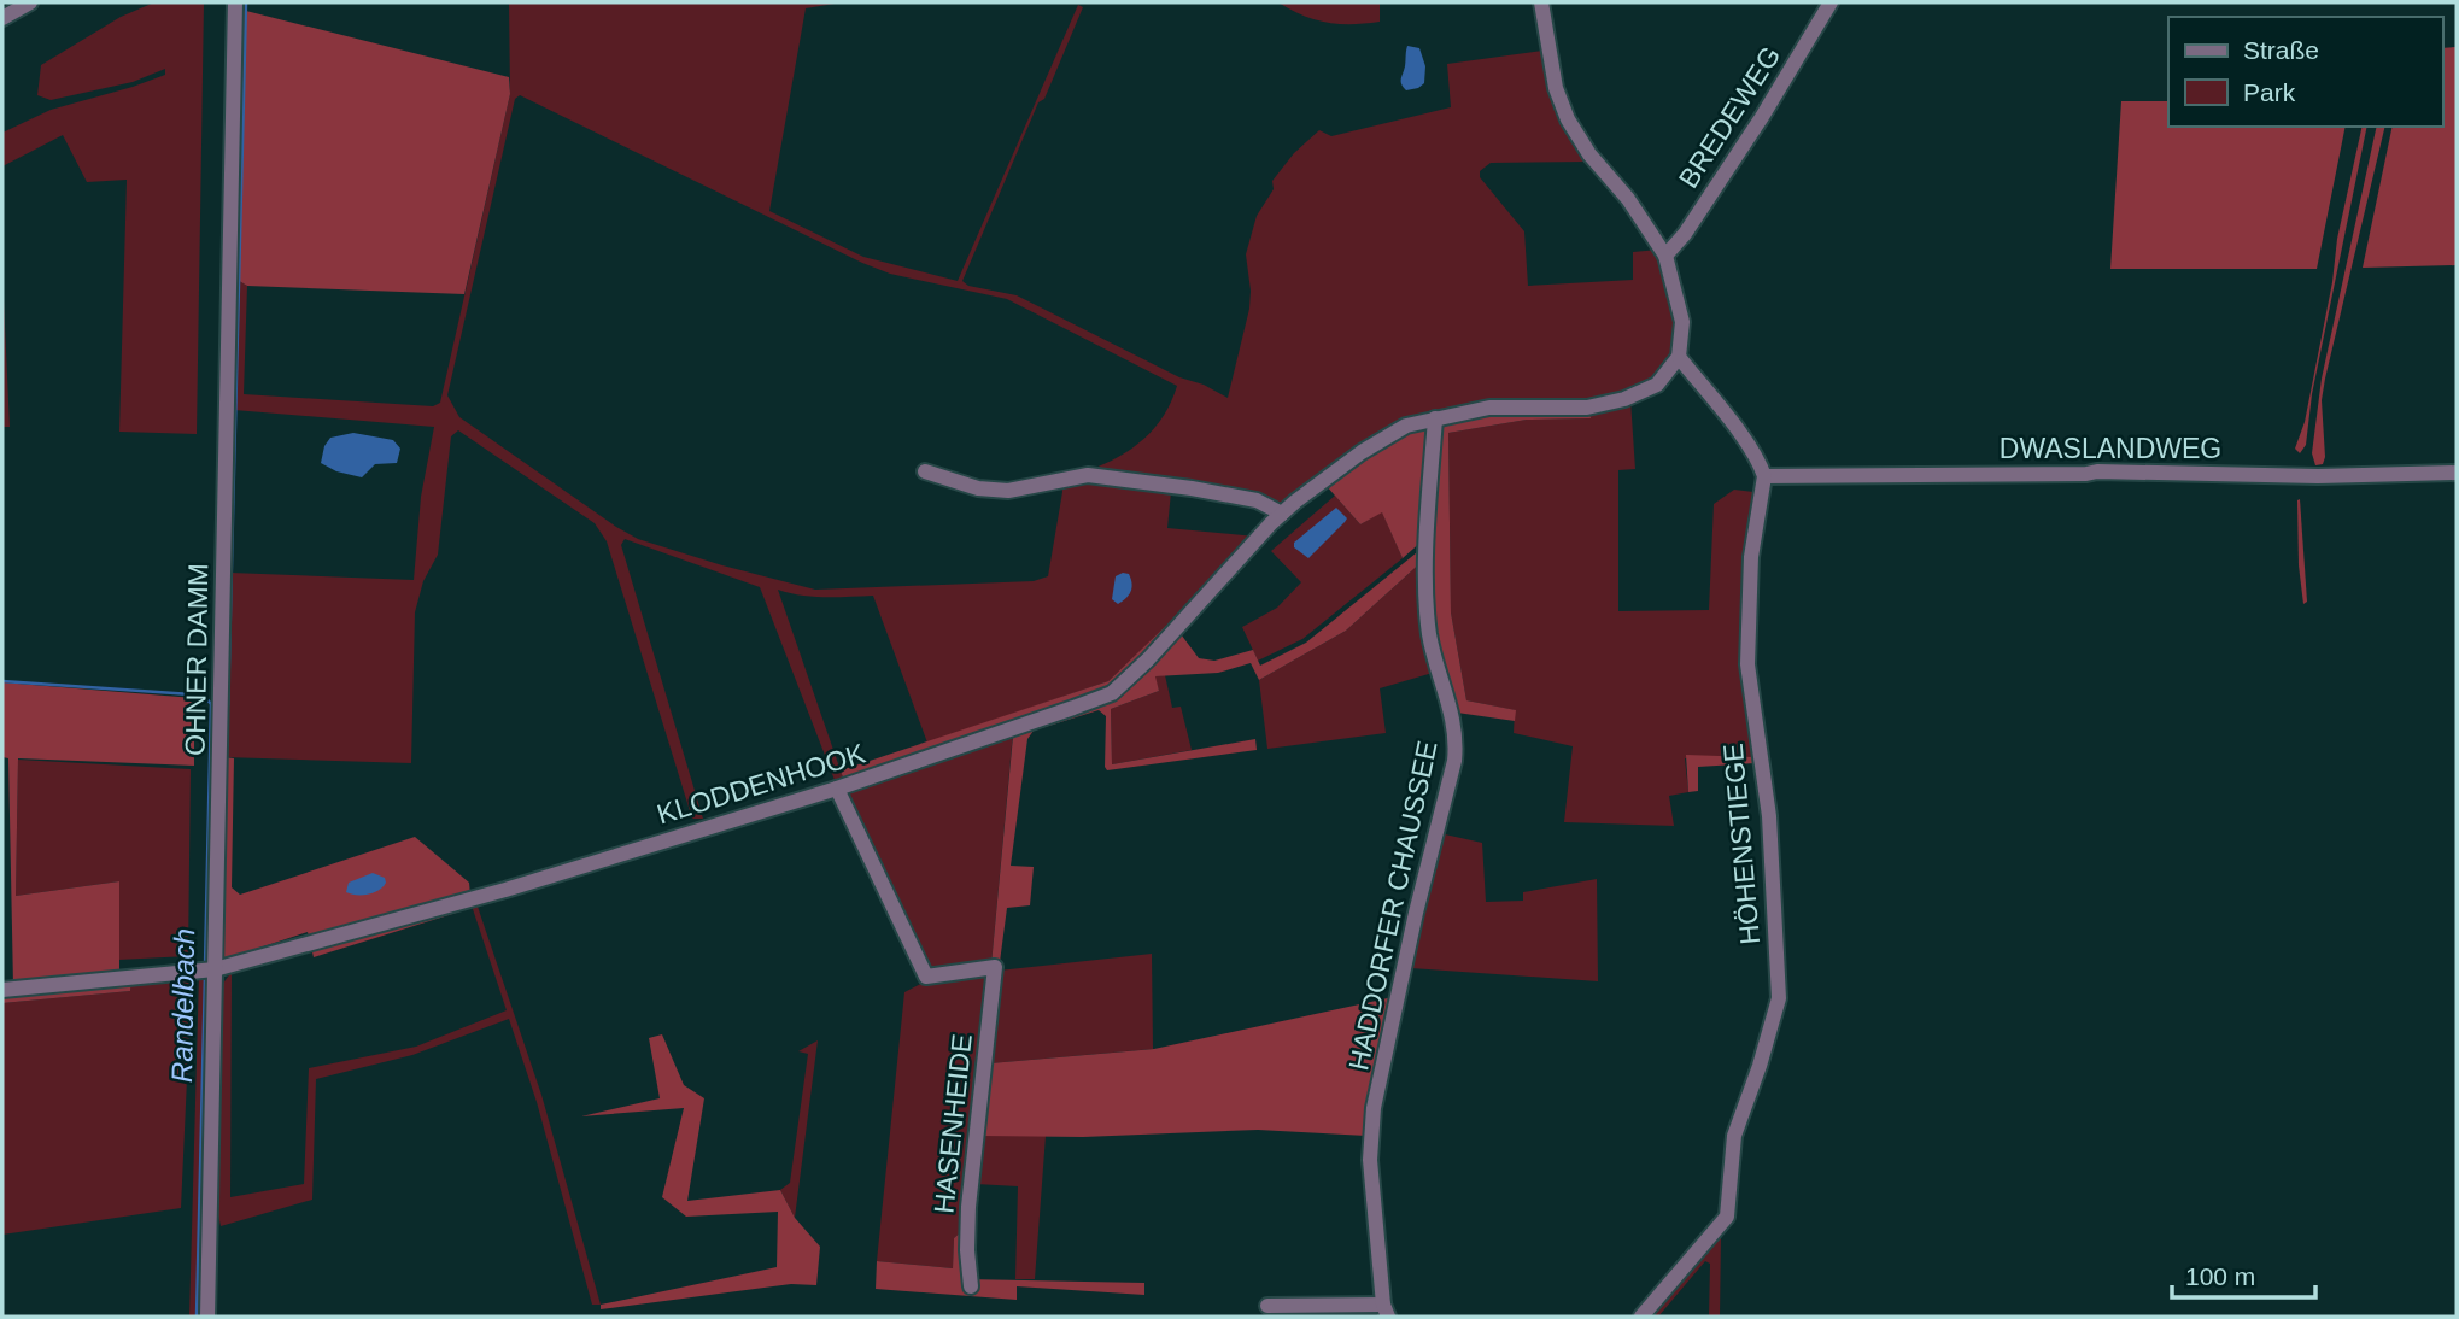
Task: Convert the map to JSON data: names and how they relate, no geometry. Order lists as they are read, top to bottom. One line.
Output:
{"streets":{"street":["BREDEWEG","DWASLANDWEG","OHNER DAMM","KLODDENHOOK","HÖHENSTIEGE","HADDORFER CHAUSSEE","HASENHEIDE"]},"crossings":[["DWASLANDWEG","HÖHENSTIEGE"],["OHNER DAMM","KLODDENHOOK"],["KLODDENHOOK","HADDORFER CHAUSSEE"],["KLODDENHOOK","HASENHEIDE"]],"water":["Randelbach"],"legend":["Straße","Park"],"scale_bar":"100 m"}
